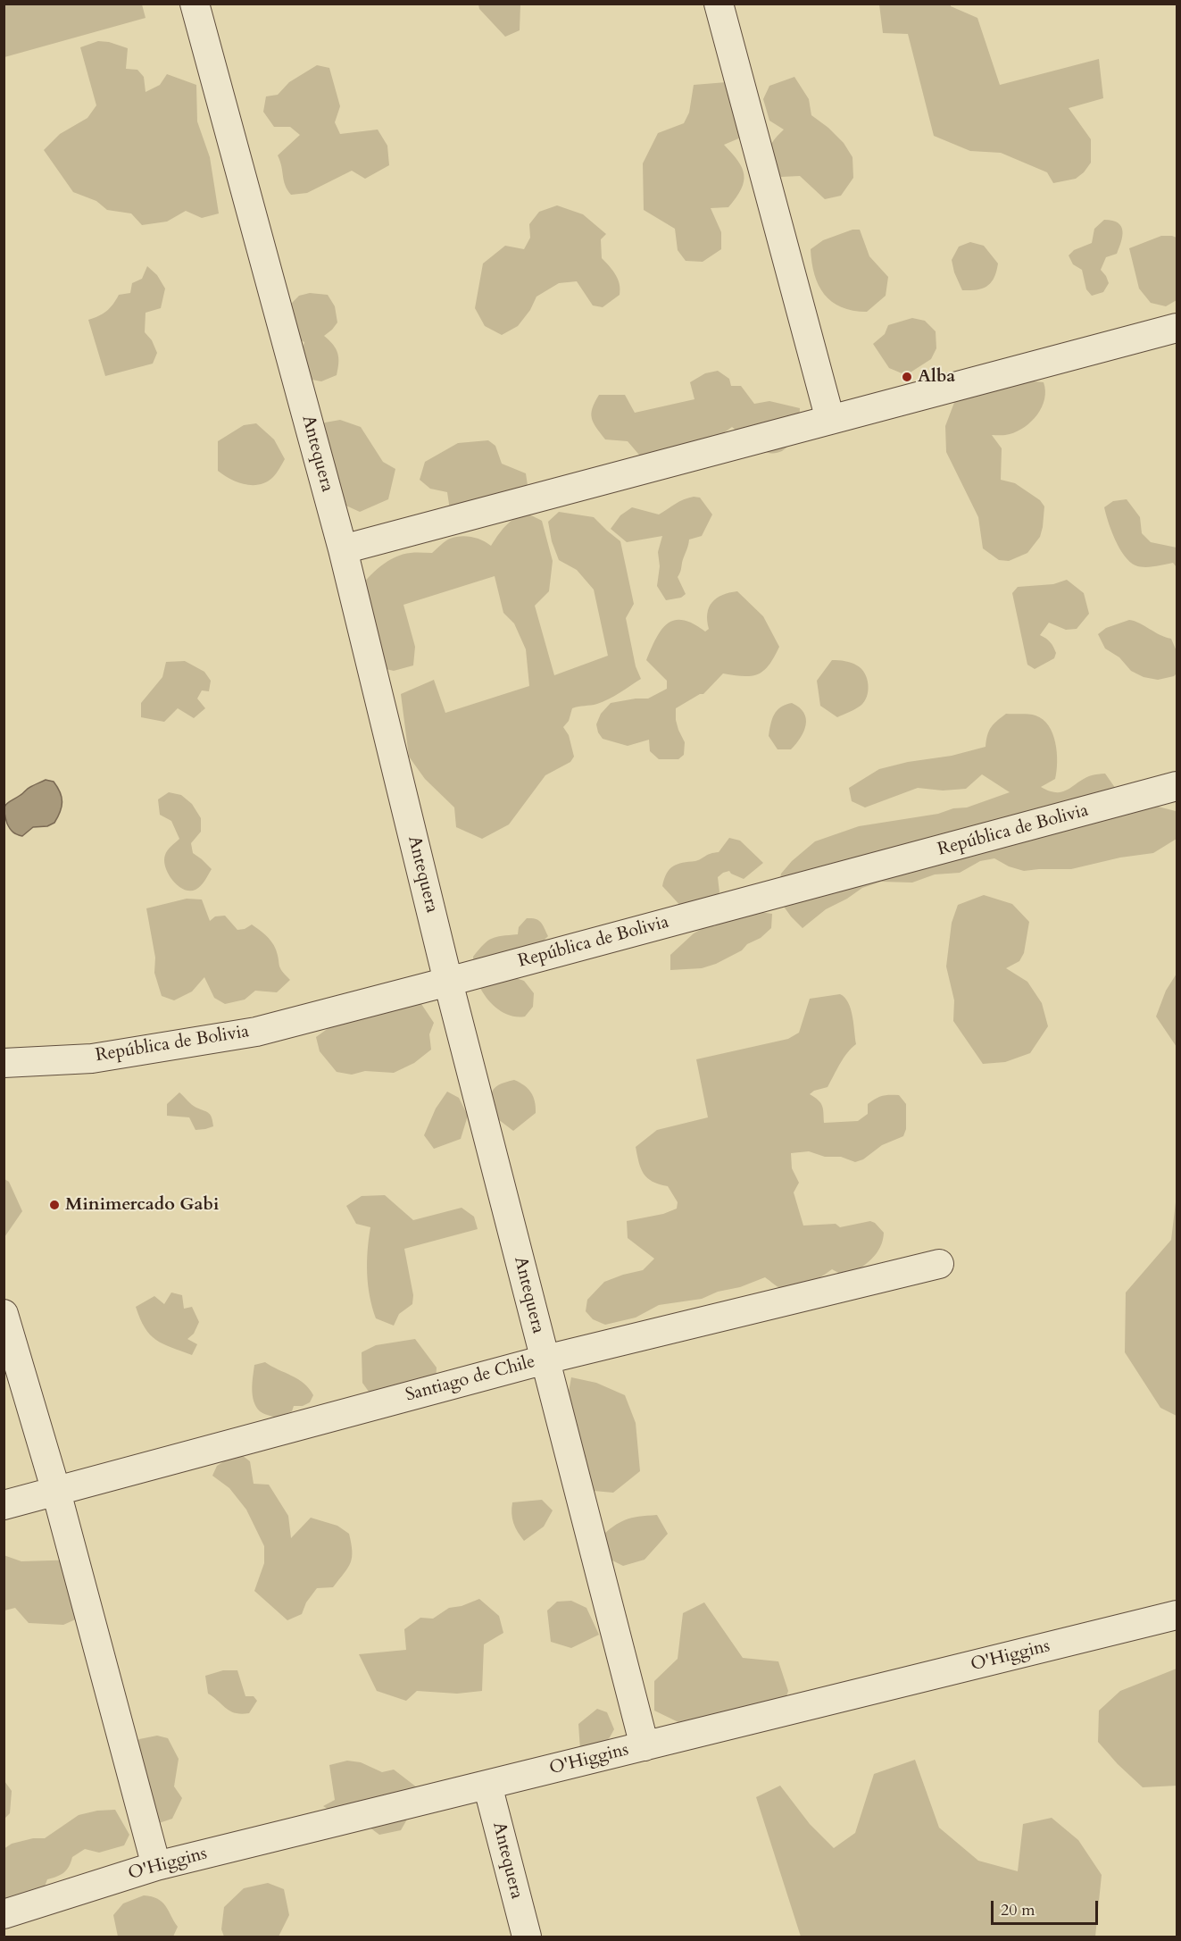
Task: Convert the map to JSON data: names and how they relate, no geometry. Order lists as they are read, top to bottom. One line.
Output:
{"streets":{"street":["Antequera","República de Bolivia","Santiago de Chile","O'Higgins"]},"crossings":[["Antequera","República de Bolivia"],["Antequera","Santiago de Chile"],["Antequera","O'Higgins"]],"places":["Alba","Minimercado Gabi"],"scale_bar":"20 m"}
